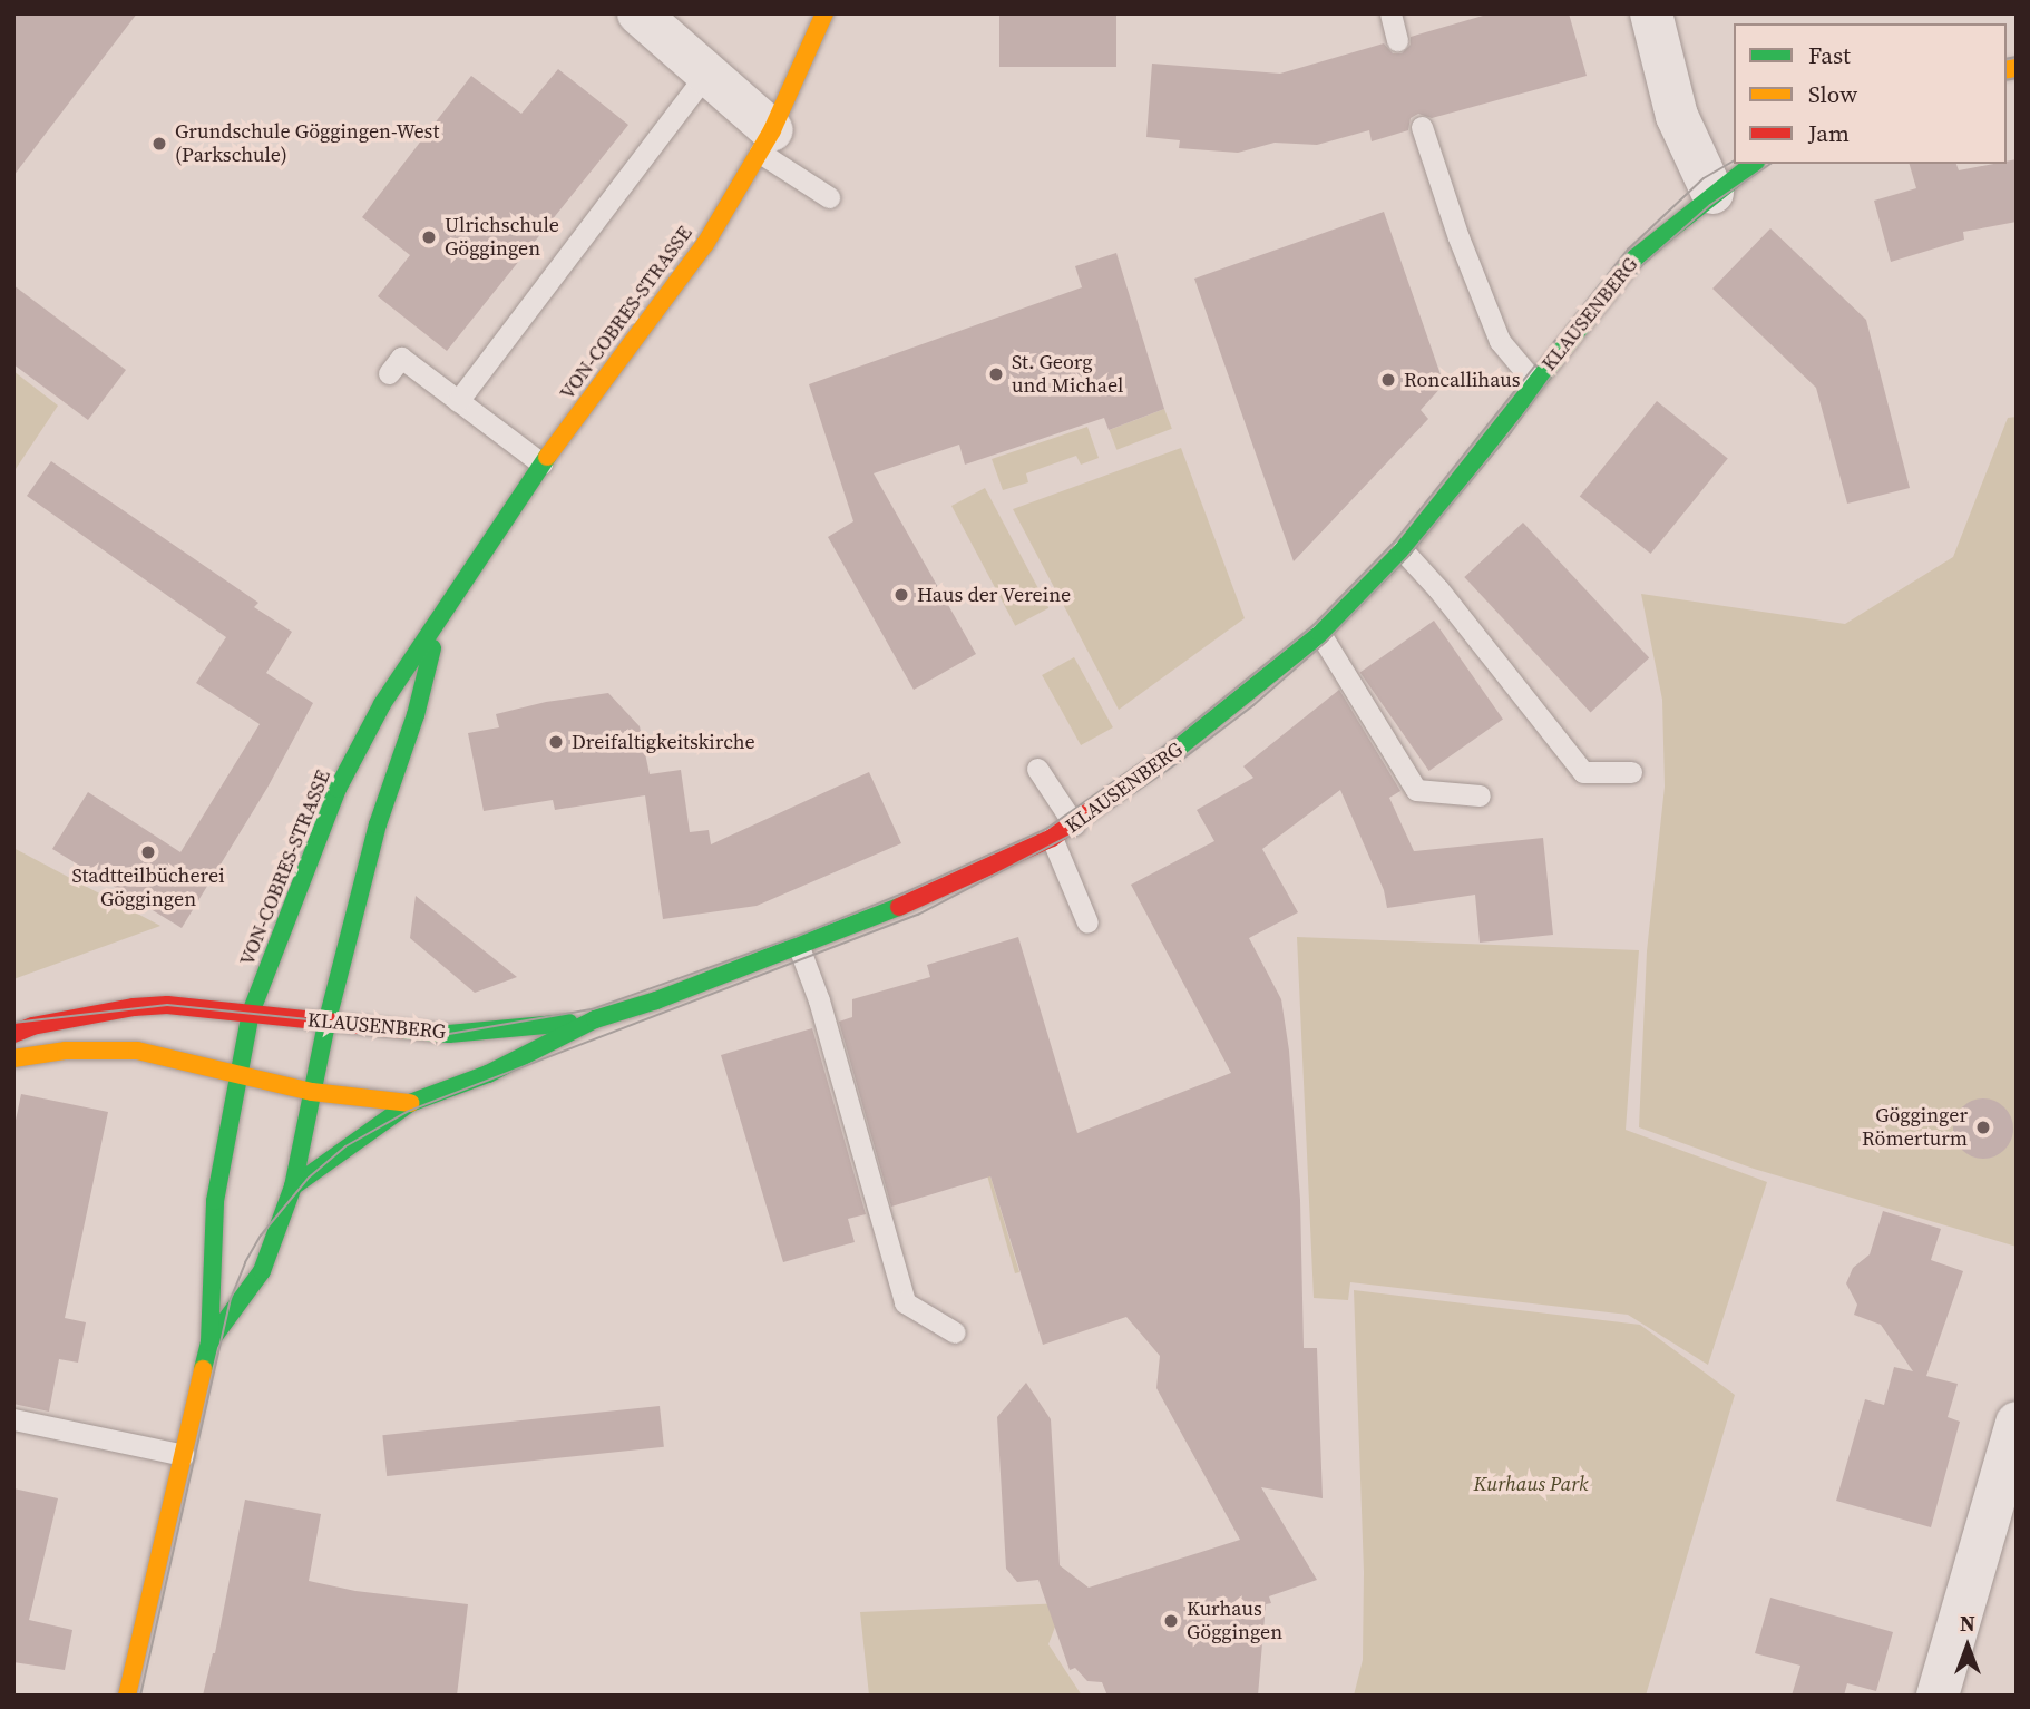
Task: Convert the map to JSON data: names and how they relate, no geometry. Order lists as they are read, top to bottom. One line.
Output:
{"streets":{"street":["VON-COBRES-STRASSE","KLAUSENBERG"]},"crossings":[["VON-COBRES-STRASSE","KLAUSENBERG"]],"parks":["Kurhaus Park"],"places":["Grundschule Göggingen-West (Parkschule)","Ulrichschule Göggingen","St. Georg und Michael","Roncallihaus","Haus der Vereine","Dreifaltigkeitskirche","Stadtteilbücherei Göggingen","Gögginger Römerturm","Kurhaus Göggingen"],"legend":["Fast","Slow","Jam"],"north":"top"}
